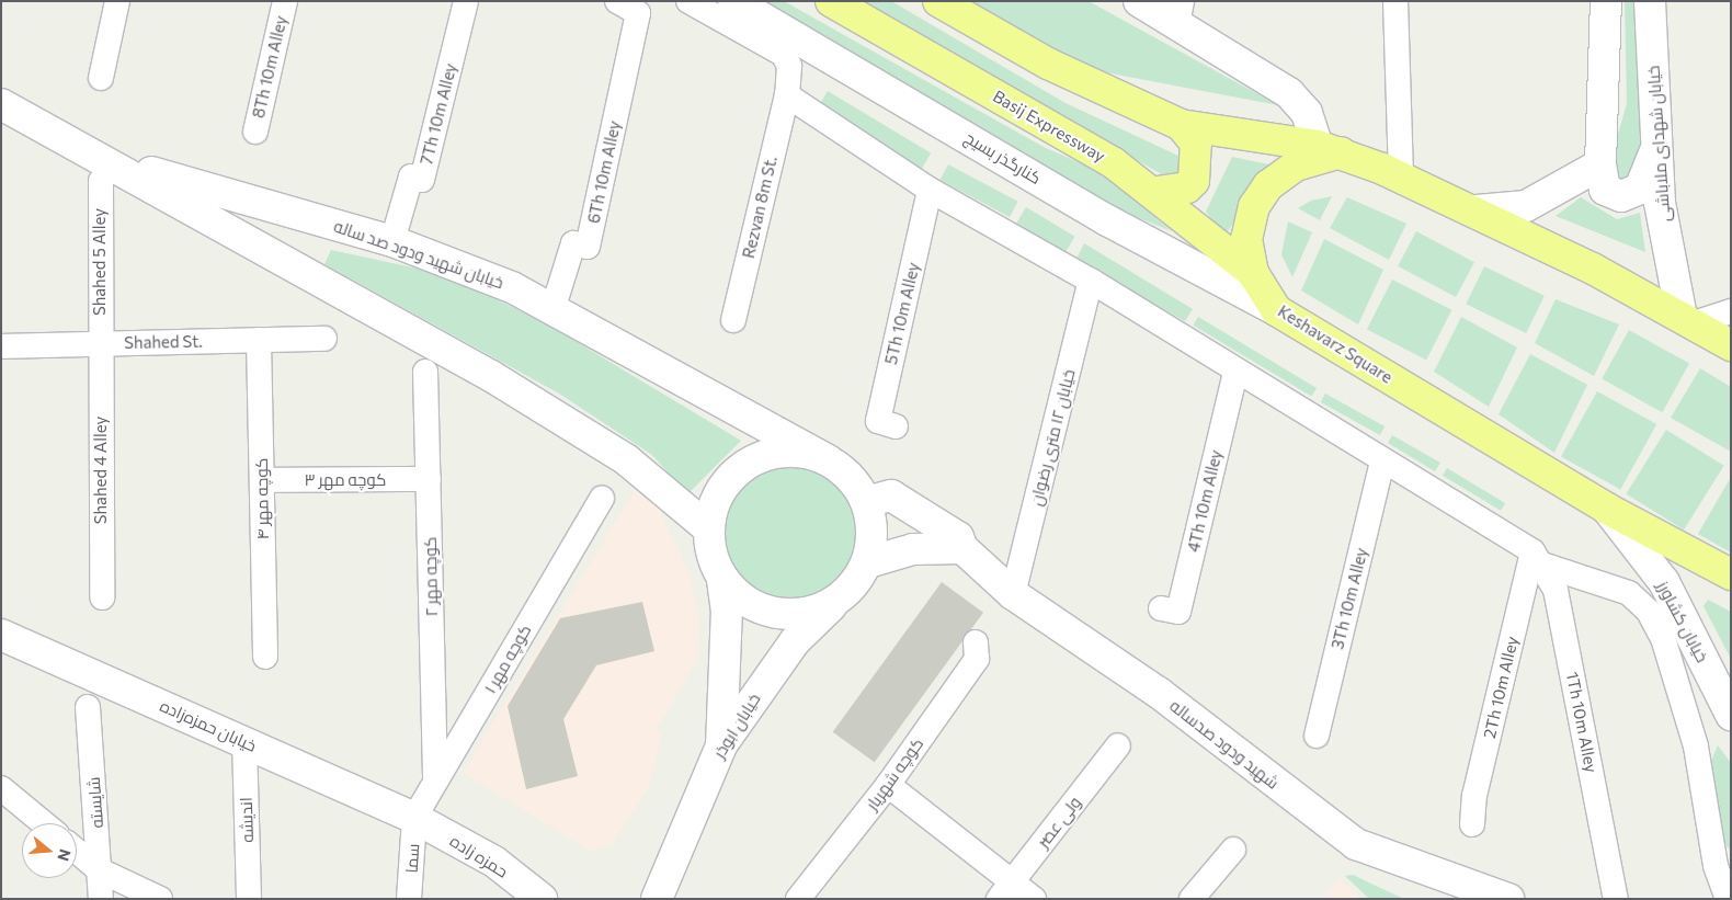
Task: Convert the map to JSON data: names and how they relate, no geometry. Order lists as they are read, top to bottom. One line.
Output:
{"streets":{"highway":["Basij Expressway","Keshavarz Square"],"street":["8Th 10m Alley","7Th 10m Alley","خیابان شهدای ملاباشی","کنارگذر بسیج","6Th 10m Alley","Rezvan 8m St.","خیابان شهید ودود صد ساله","Shahed 5 Alley","5Th 10m Alley","Shahed St.","خیابان ۱۲ متری رضوان","Shahed 4 Alley","کوچه مهر ۳","کوچه مهر ۴","4Th 10m Alley","کوچه مهر ۲","3Th 10m Alley","خیابان کشاورز","کوچه مهر ۱","2Th 10m Alley","1Th 10m Alley","خیابان حمزه‌زاده","خیابان ابوذر","شهید ودود صدساله","کوچه شهریار","شایسته","اندیشه","ولی عصر","حمزه زاده","سما"]},"crossings":[["7Th 10m Alley","خیابان شهید ودود صد ساله"],["Basij Expressway","Keshavarz Square"],["کنارگذر بسیج","Keshavarz Square"],["6Th 10m Alley","خیابان شهید ودود صد ساله"],["خیابان شهید ودود صد ساله","Shahed 5 Alley"],["خیابان شهید ودود صد ساله","خیابان ابوذر"],["خیابان شهید ودود صد ساله","شهید ودود صدساله"],["Shahed 5 Alley","Shahed St."],["Shahed 5 Alley","Shahed 4 Alley"],["Shahed St.","Shahed 4 Alley"],["Shahed St.","کوچه مهر ۴"],["Keshavarz Square","خیابان کشاورز"],["خیابان ۱۲ متری رضوان","شهید ودود صدساله"],["کوچه مهر ۳","کوچه مهر ۴"],["کوچه مهر ۳","کوچه مهر ۲"],["کوچه مهر ۲","کوچه مهر ۱"],["کوچه مهر ۱","خیابان حمزه‌زاده"],["کوچه مهر ۱","حمزه زاده"],["کوچه مهر ۱","سما"],["2Th 10m Alley","1Th 10m Alley"],["خیابان حمزه‌زاده","اندیشه"],["خیابان حمزه‌زاده","حمزه زاده"],["خیابان حمزه‌زاده","سما"],["خیابان ابوذر","شهید ودود صدساله"],["حمزه زاده","سما"]],"north":"right"}
